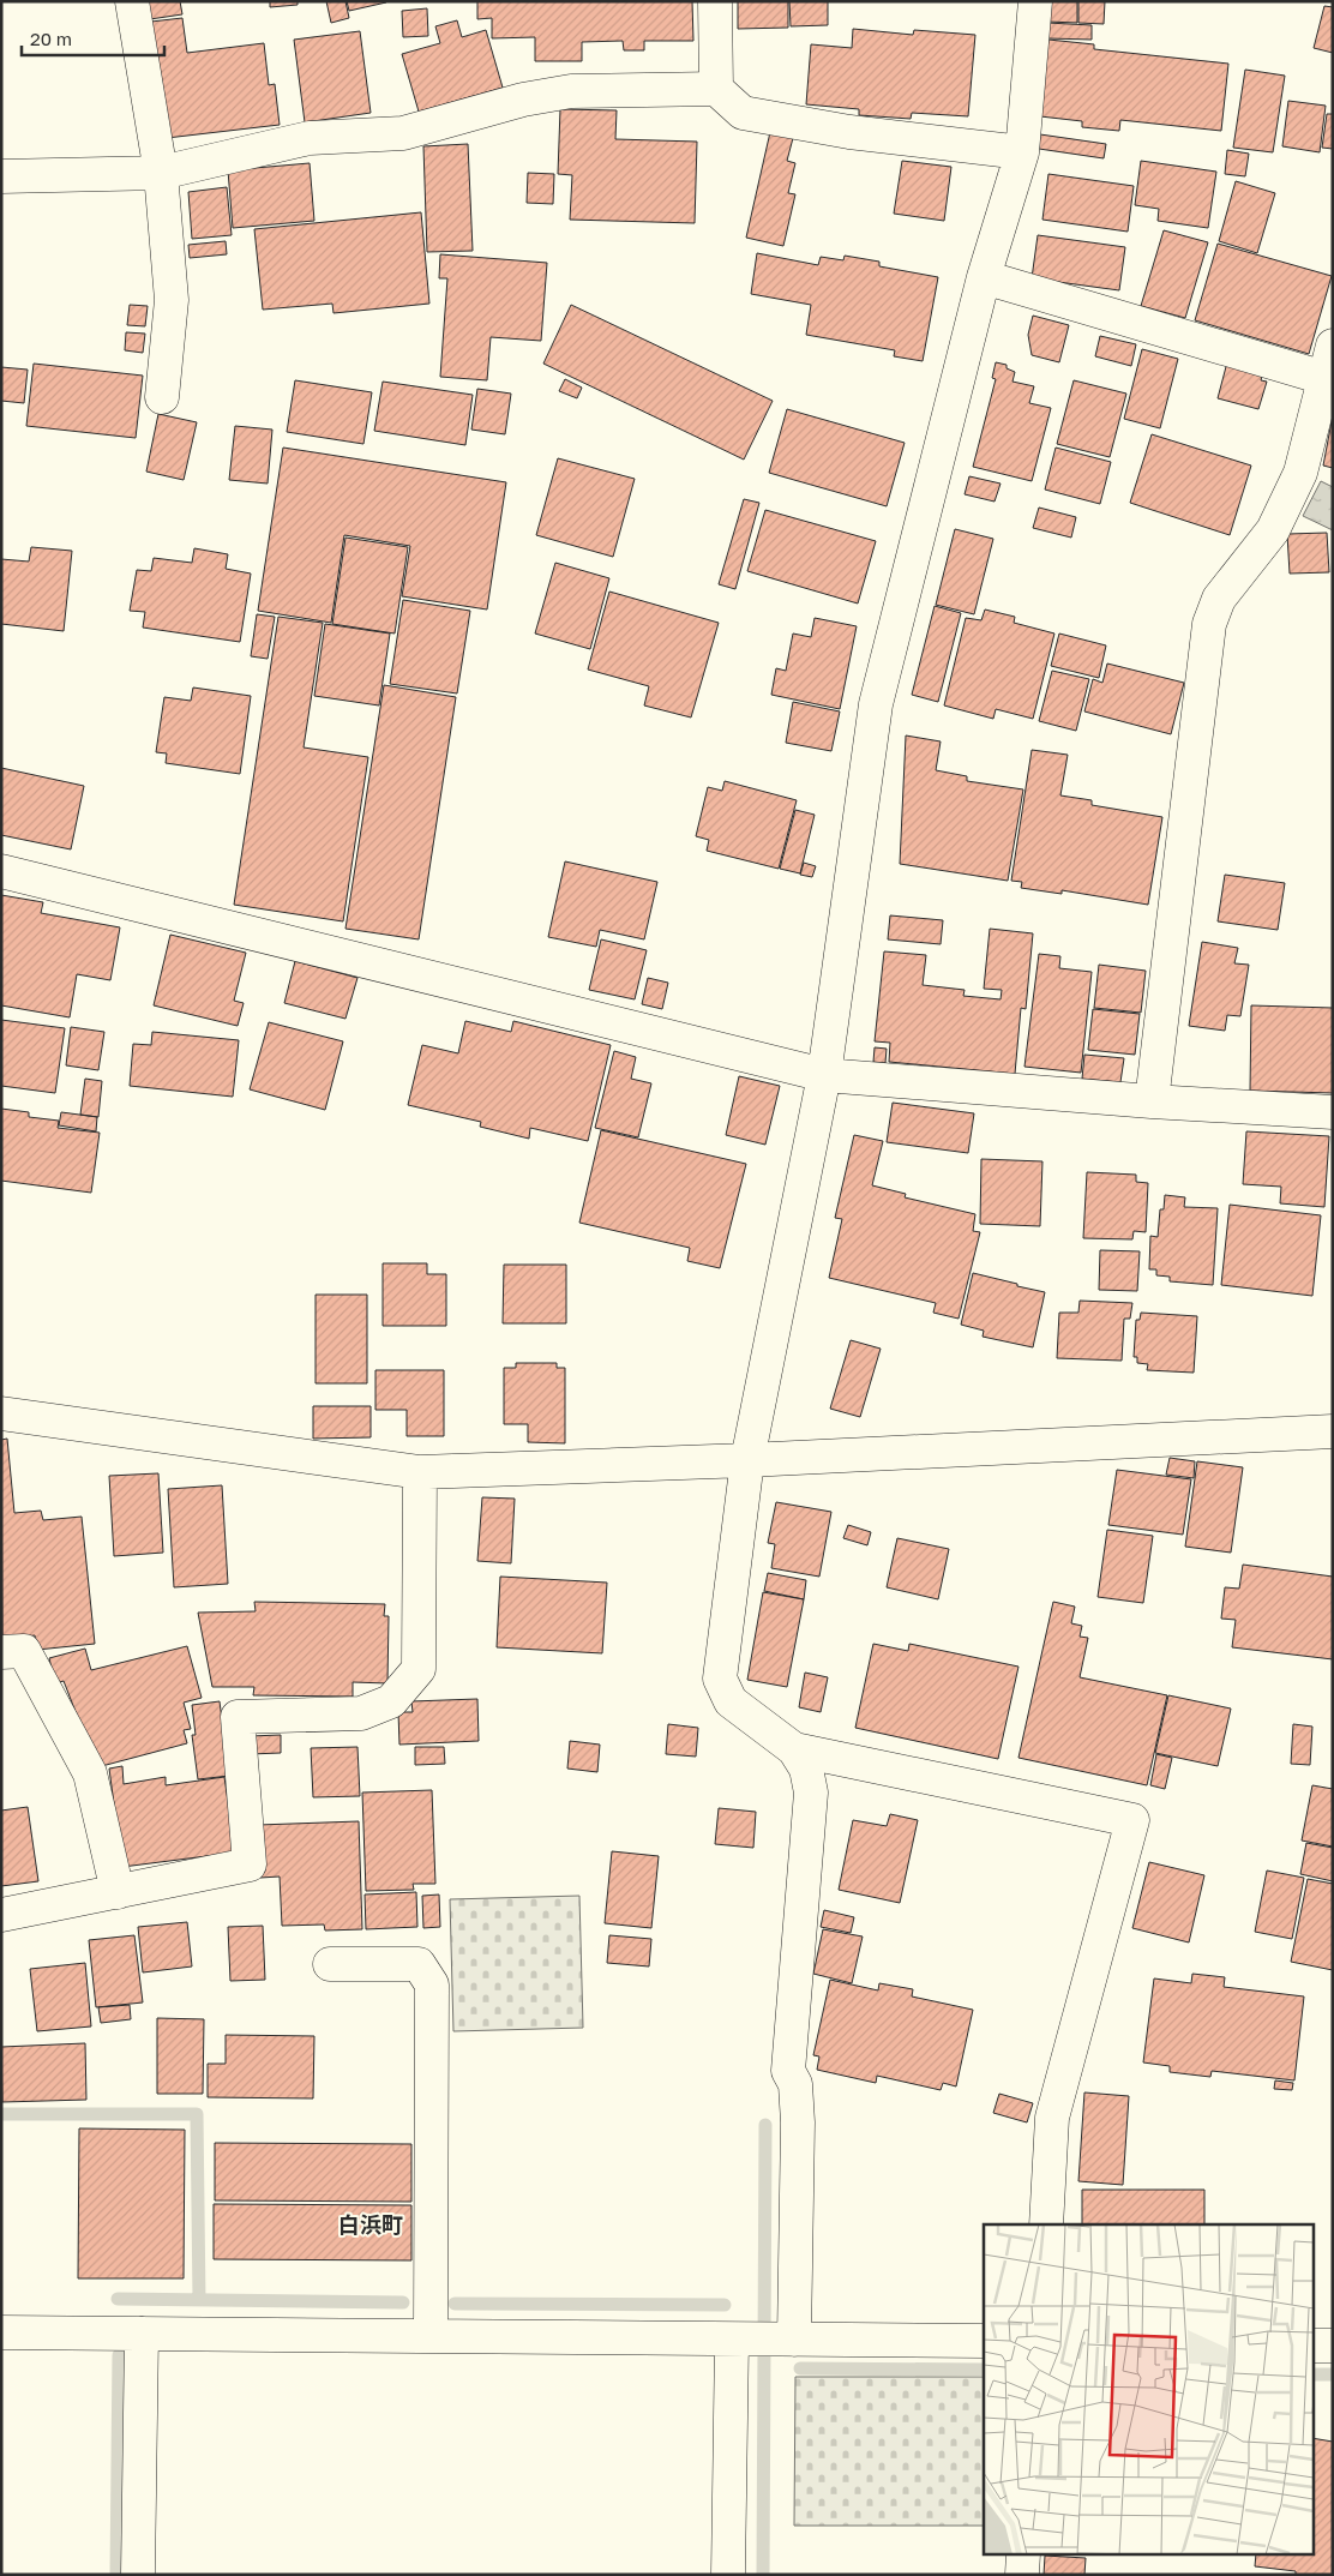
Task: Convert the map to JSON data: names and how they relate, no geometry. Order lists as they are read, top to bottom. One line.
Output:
{"districts":["白浜町"],"scale_bar":"20 m"}
